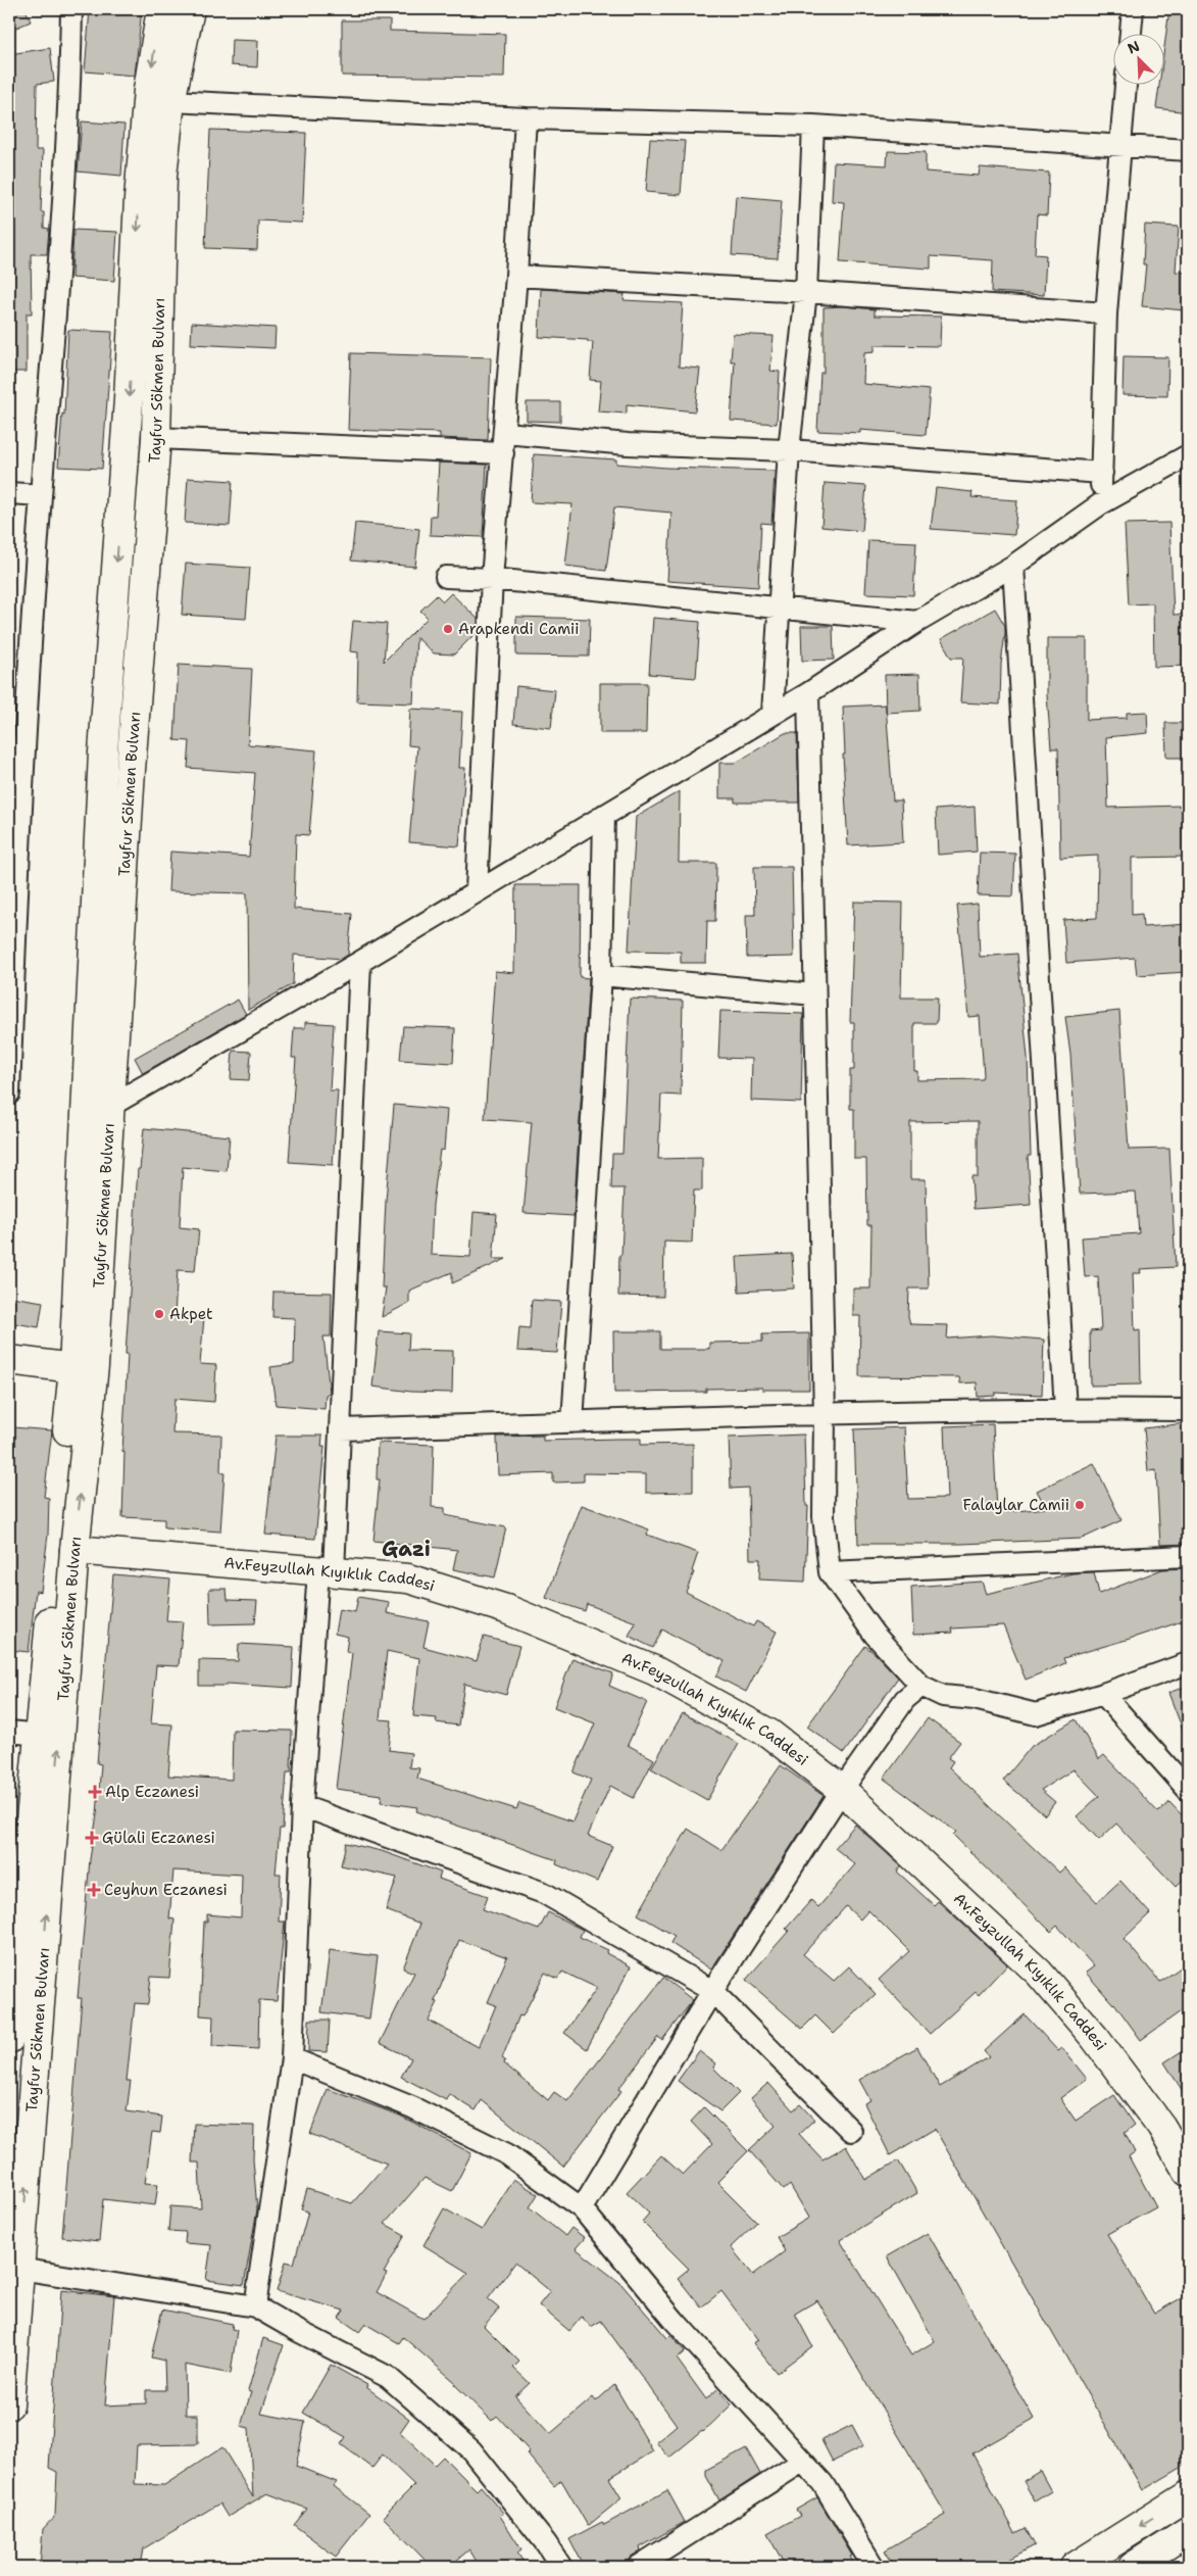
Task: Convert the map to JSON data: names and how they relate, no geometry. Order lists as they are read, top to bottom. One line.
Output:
{"streets":{"main road":["Tayfur Sökmen Bulvarı","Av.Feyzullah Kıyıklık Caddesi"]},"crossings":[["Tayfur Sökmen Bulvarı","Av.Feyzullah Kıyıklık Caddesi"]],"districts":["Gazi"],"places":{"other":["Arapkendi Camii","Akpet","Falaylar Camii"],"health":["Alp Eczanesi","Gülali Eczanesi","Ceyhun Eczanesi"]},"north":"top left"}
